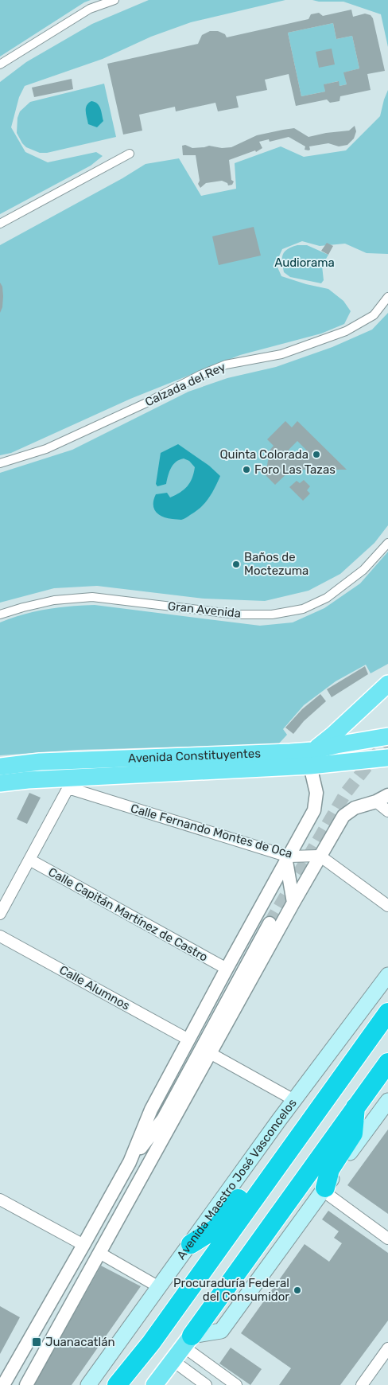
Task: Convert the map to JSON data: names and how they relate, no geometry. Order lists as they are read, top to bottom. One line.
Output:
{"streets":{"main road":["Avenida Constituyentes","Avenida Maestro José Vasconcelos"],"street":["Calzada del Rey","Gran Avenida","Calle Fernando Montes de Oca","Calle Capitán Martínez de Castro","Calle Alumnos"]},"crossings":[["Avenida Constituyentes","Calle Fernando Montes de Oca"]],"parks":["Audiorama"],"places":{"other":["Quinta Colorada","Foro Las Tazas","Baños de Moctezuma","Procuraduría Federal del Consumidor"],"transit":["Juanacatlán"]}}
